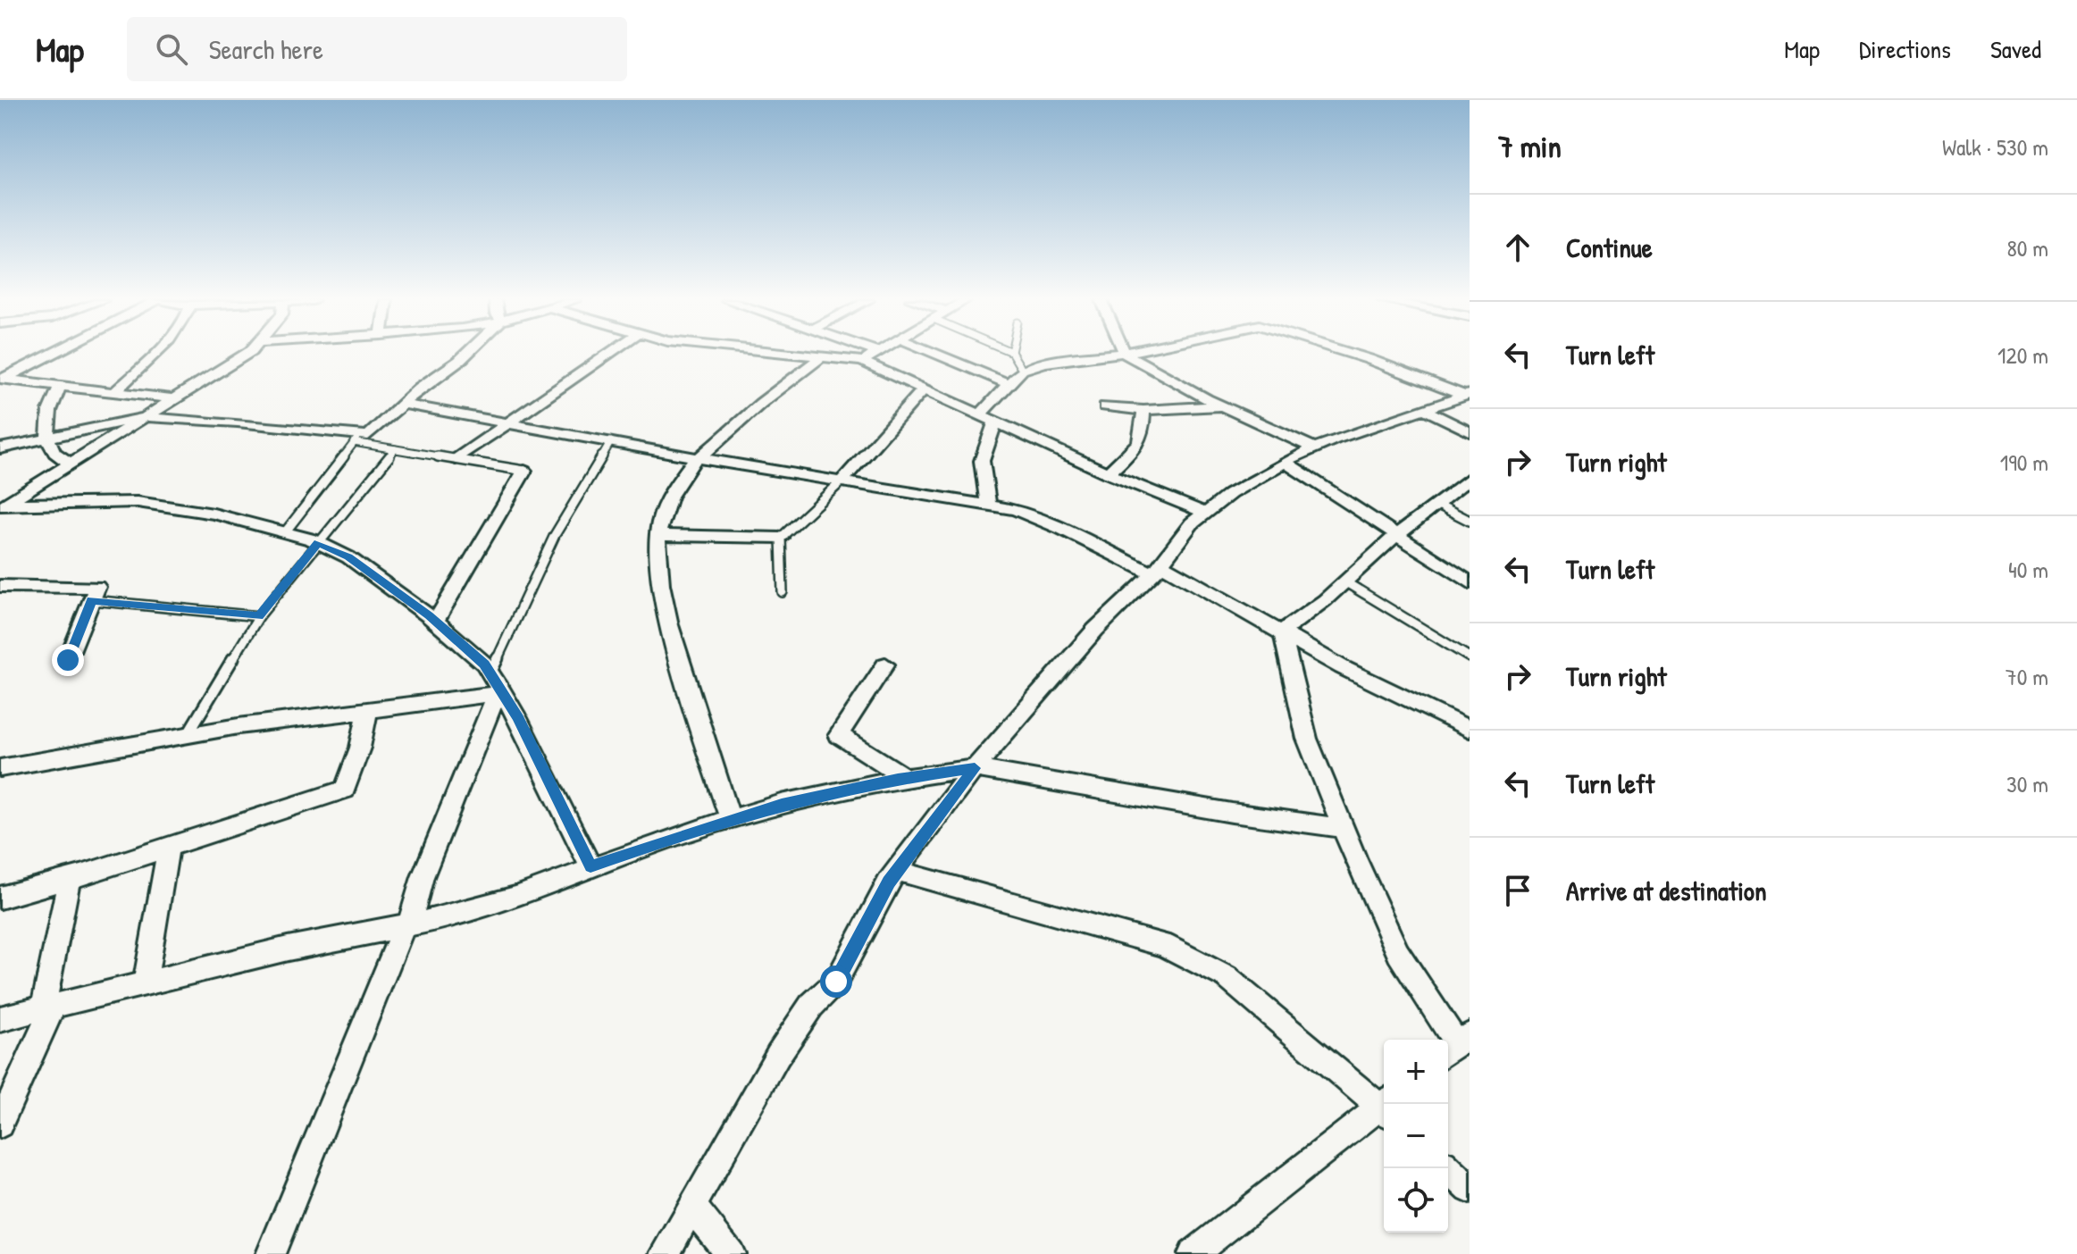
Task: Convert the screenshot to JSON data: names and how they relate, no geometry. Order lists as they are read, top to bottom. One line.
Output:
{"page":{"header":"Map","search":"Search here","nav":["Map","Directions","Saved"],"heading":["7 min","Walk · 530 m"],"list":[["Continue","80 m"],["Turn left","120 m"],["Turn right","190 m"],["Turn left","40 m"],["Turn right","70 m"],["Turn left","30 m"],"Arrive at destination"],"map_buttons":["+","−"]}}
